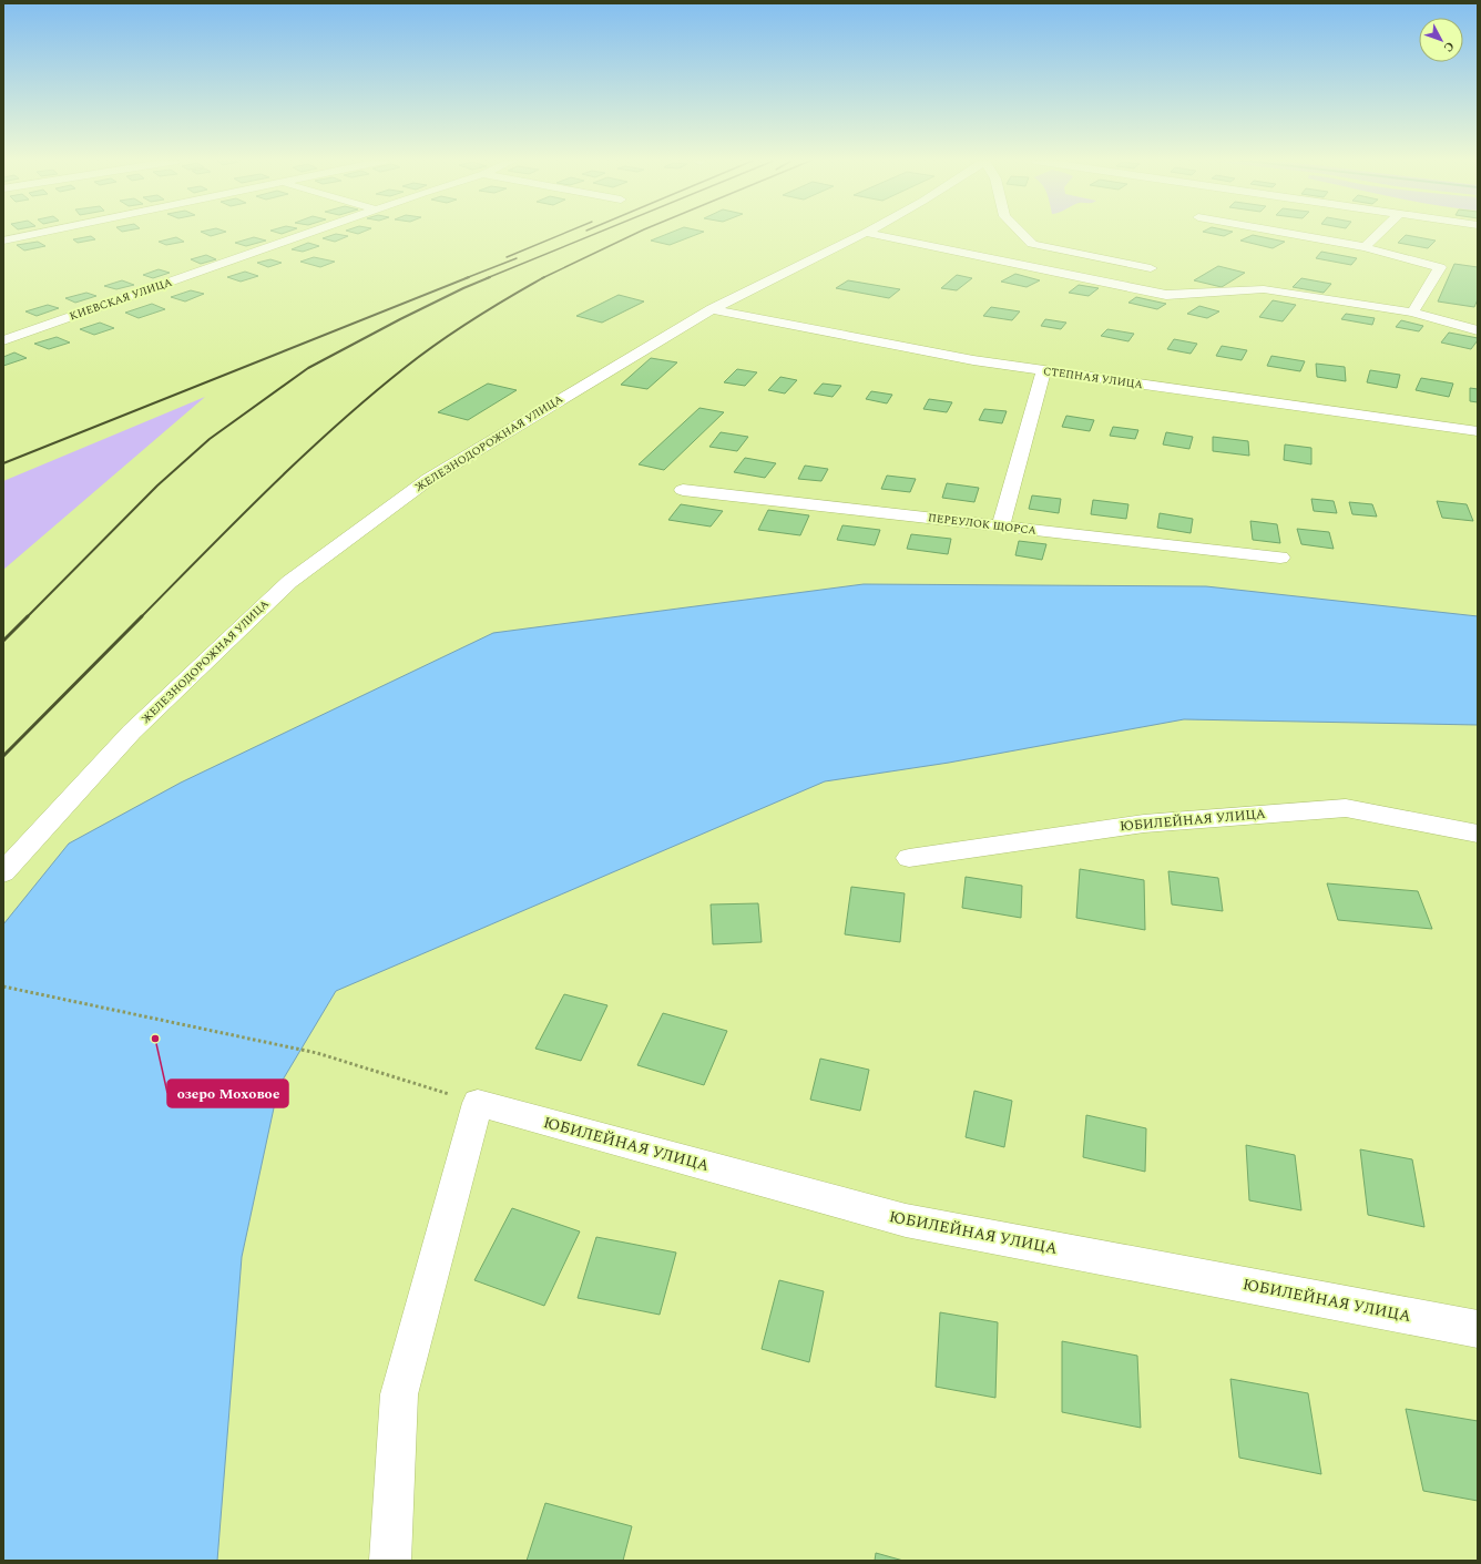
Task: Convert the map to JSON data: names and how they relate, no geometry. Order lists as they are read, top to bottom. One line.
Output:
{"streets":{"street":["КИЕВСКАЯ УЛИЦА","СТЕПНАЯ УЛИЦА","ЖЕЛЕЗНОДОРОЖНАЯ УЛИЦА","ПЕРЕУЛОК ЩОРСА","ЮБИЛЕЙНАЯ УЛИЦА"]},"crossings":[["СТЕПНАЯ УЛИЦА","ЖЕЛЕЗНОДОРОЖНАЯ УЛИЦА"]],"places":["озеро Моховое"],"north":"bottom right"}
